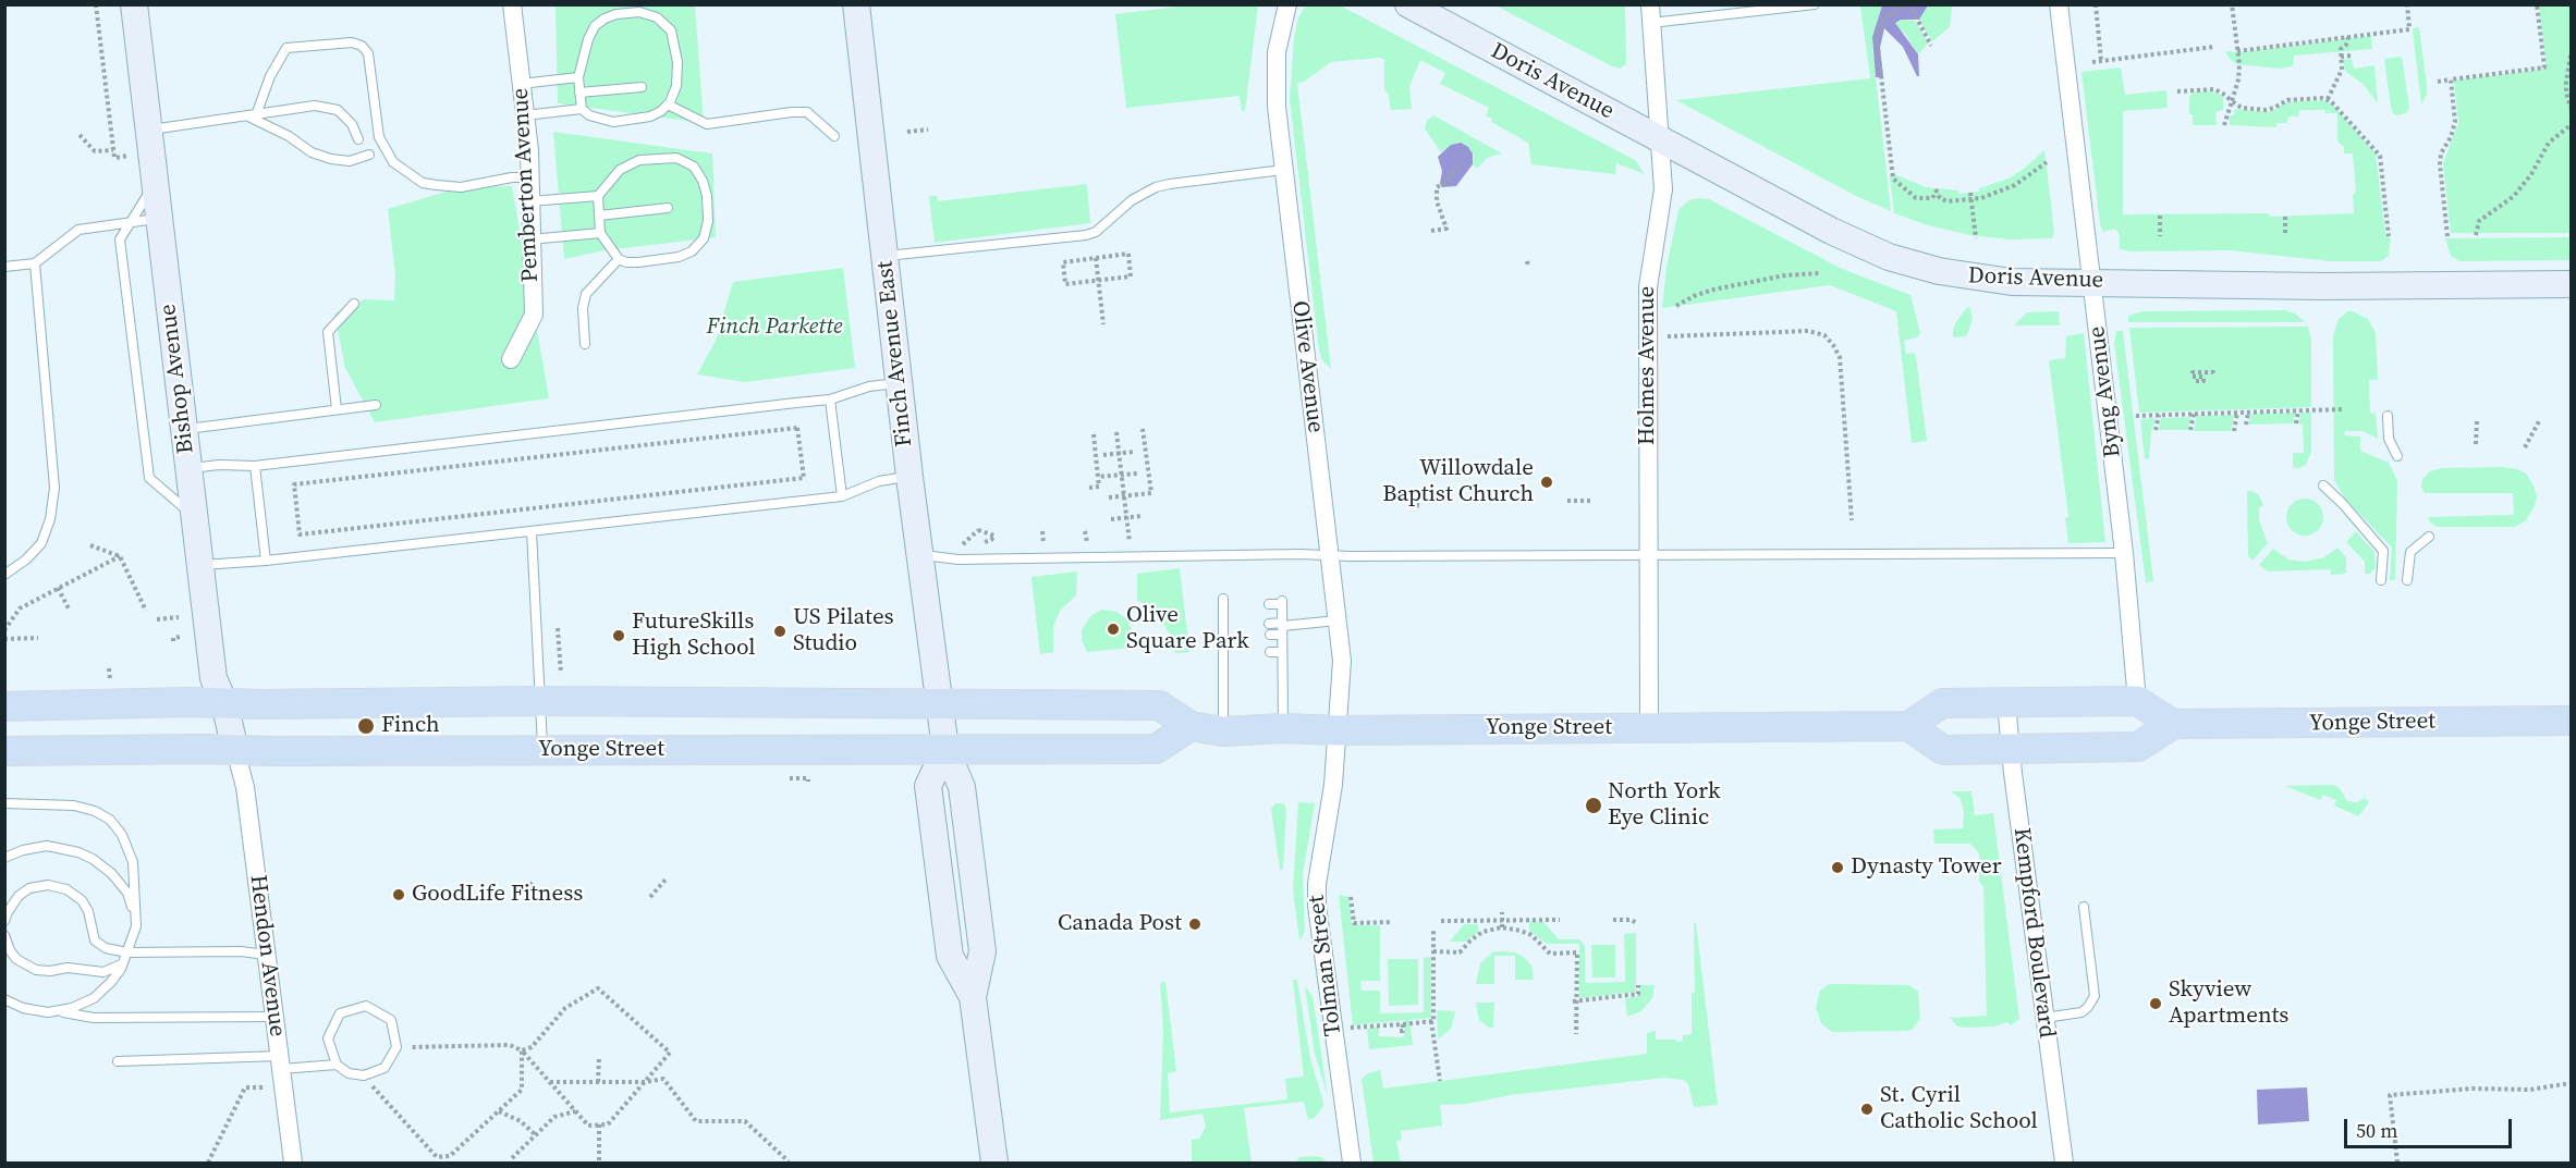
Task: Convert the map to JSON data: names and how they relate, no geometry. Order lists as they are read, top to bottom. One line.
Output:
{"streets":{"main road":["Yonge Street"],"street":["Doris Avenue","Pemberton Avenue","Finch Avenue East","Holmes Avenue","Olive Avenue","Bishop Avenue","Byng Avenue","Kempford Boulevard","Hendon Avenue","Tolman Street"]},"crossings":[["Doris Avenue","Holmes Avenue"],["Doris Avenue","Byng Avenue"],["Finch Avenue East","Yonge Street"],["Holmes Avenue","Yonge Street"],["Olive Avenue","Yonge Street"],["Olive Avenue","Tolman Street"],["Bishop Avenue","Yonge Street"],["Bishop Avenue","Hendon Avenue"],["Yonge Street","Hendon Avenue"],["Yonge Street","Tolman Street"]],"parks":["Finch Parkette"],"places":["Willowdale Baptist Church","Olive Square Park","US Pilates Studio","FutureSkills High School","Finch","North York Eye Clinic","Dynasty Tower","GoodLife Fitness","Canada Post","Skyview Apartments","St. Cyril Catholic School"],"scale_bar":"50 m"}
